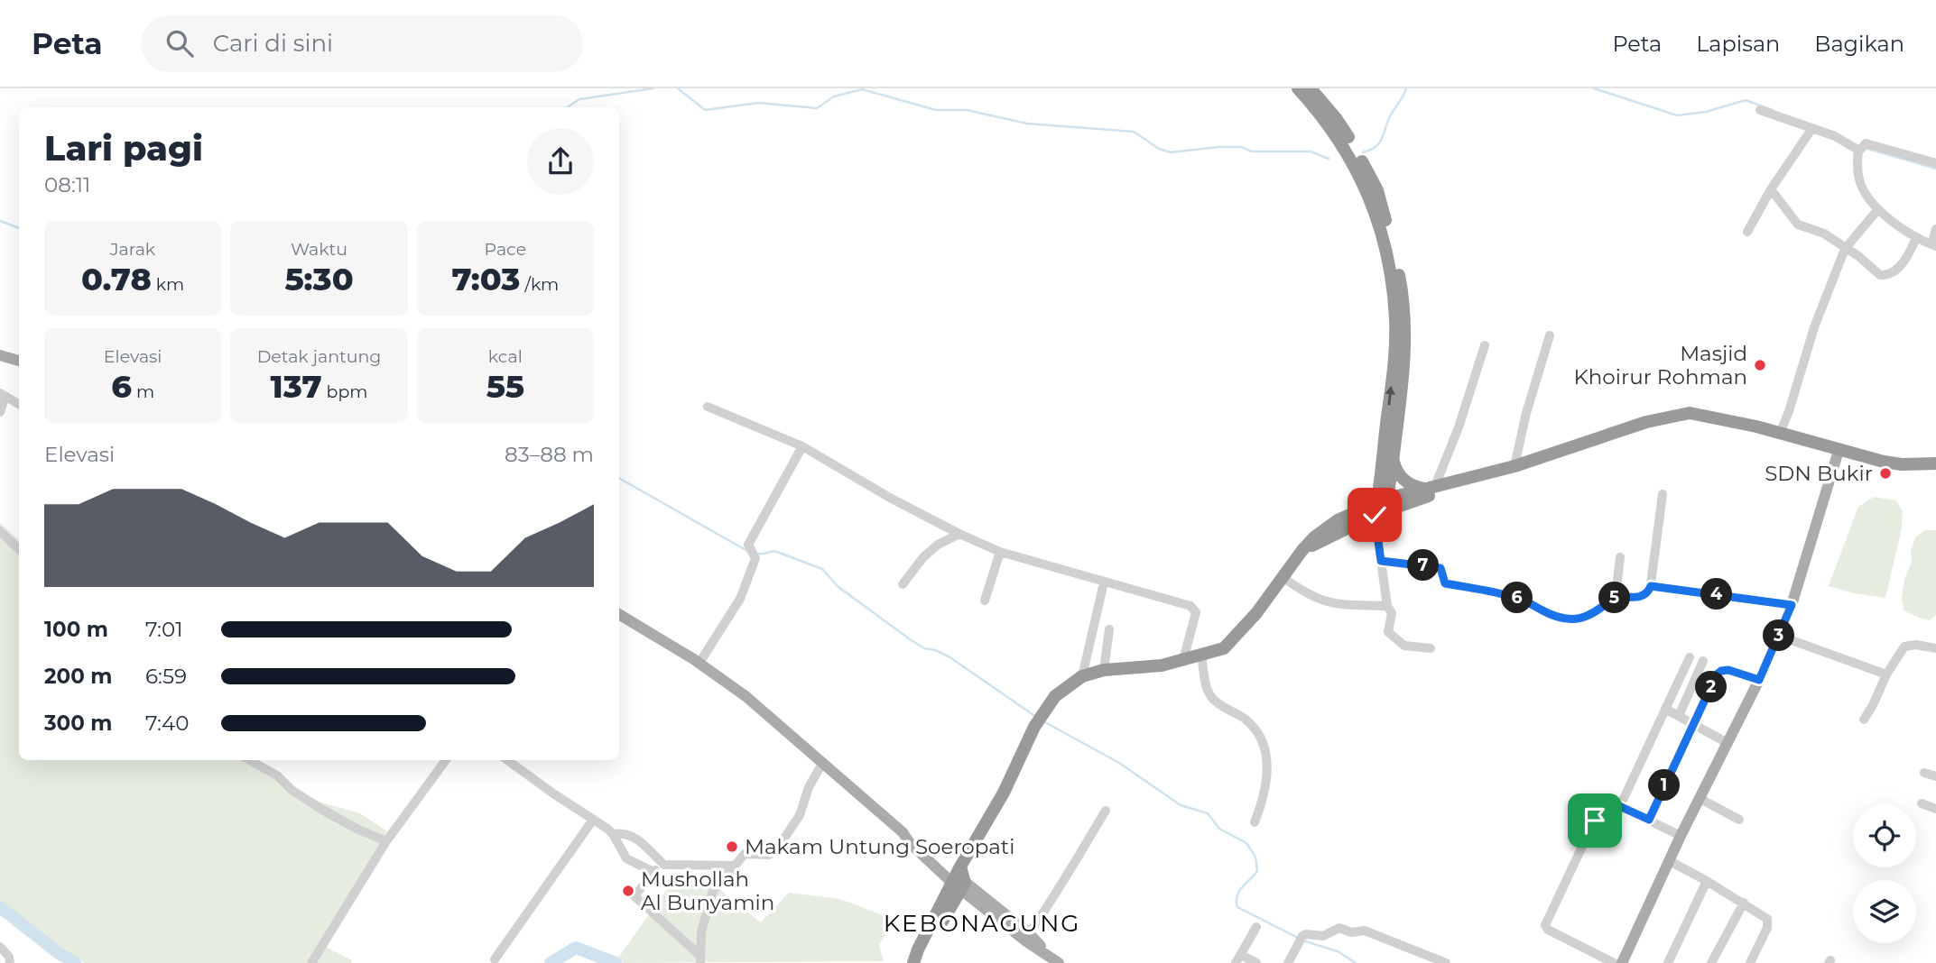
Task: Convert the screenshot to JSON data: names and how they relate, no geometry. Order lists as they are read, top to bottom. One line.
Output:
{"districts":["KEBONAGUNG"],"places":["Masjid Khoirur Rohman","SDN Bukir","Makam Untung Soeropati","Mushollah Al Bunyamin"],"page":{"header":"Peta","search":"Cari di sini","nav":["Peta","Lapisan","Bagikan"],"heading":["Lari pagi","08:11"],"stats":[["Jarak","0.78 km"],["Waktu","5:30"],["Pace","7:03 /km"],["Elevasi","6 m"],["Detak jantung","137 bpm"],["kcal","55"]],"chart":["Elevasi","83–88 m"],"pins":["7","4","5","6","3","2","1"],"list":[{"name":"100 m","note":"7:01"},{"name":"200 m","note":"6:59"},{"name":"300 m","note":"7:40"}]}}
